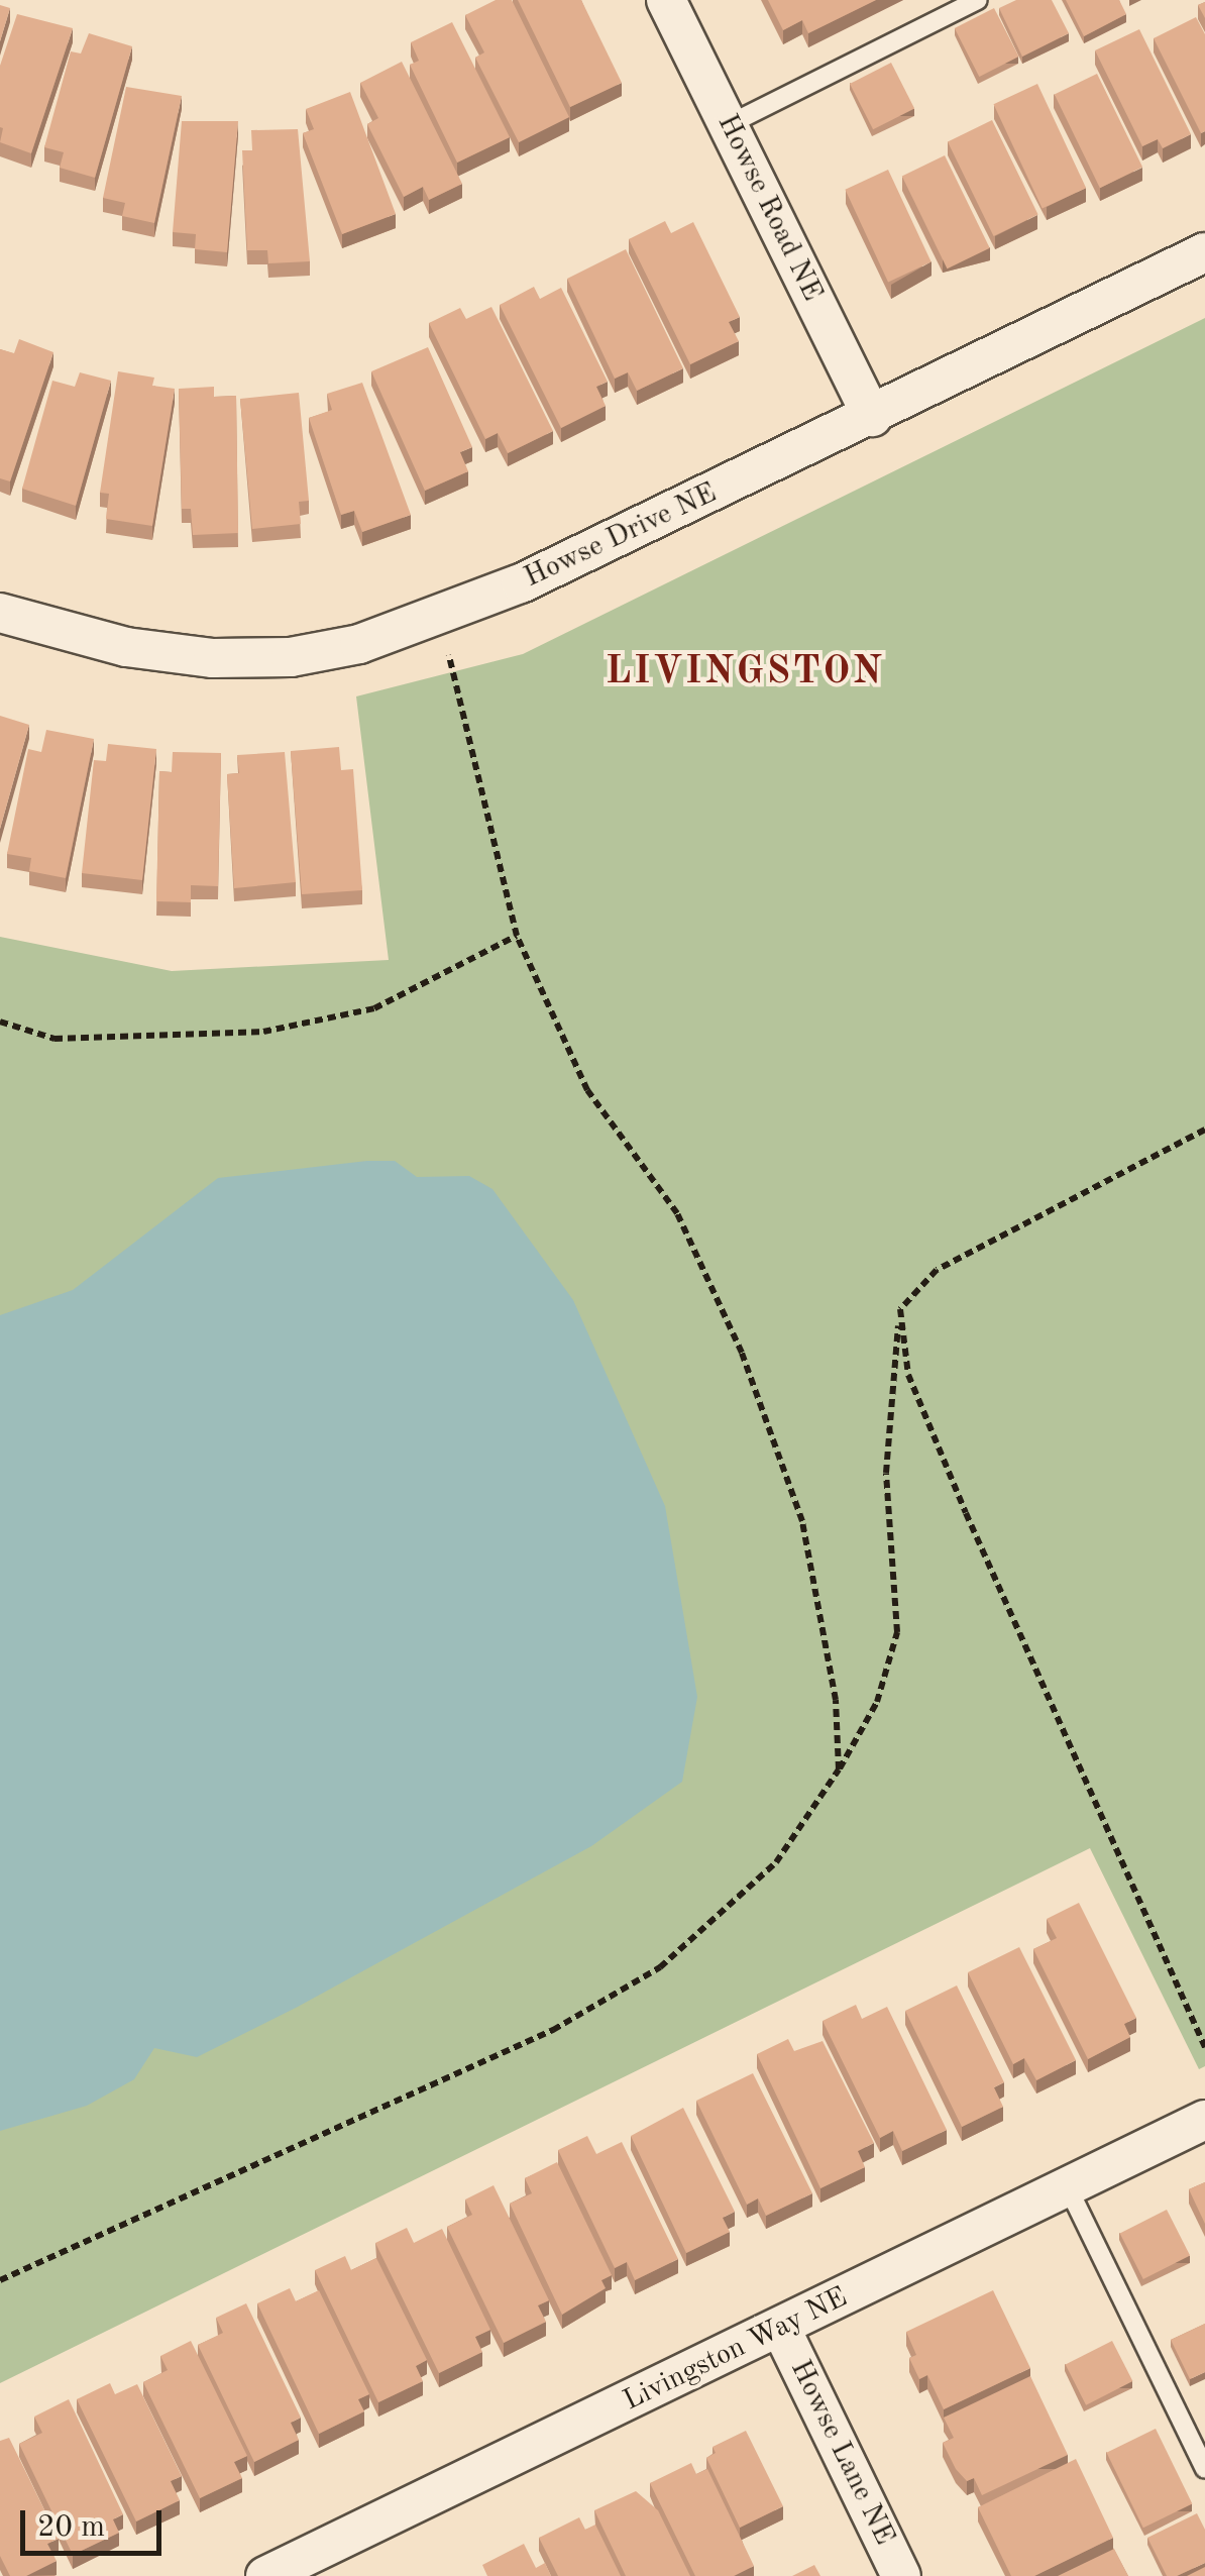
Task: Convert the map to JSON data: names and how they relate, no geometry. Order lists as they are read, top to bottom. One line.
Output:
{"streets":{"street":["Howse Road NE","Howse Drive NE","Livingston Way NE","Howse Lane NE"]},"crossings":[["Howse Road NE","Howse Drive NE"],["Livingston Way NE","Howse Lane NE"]],"districts":["LIVINGSTON"],"scale_bar":"20 m"}
